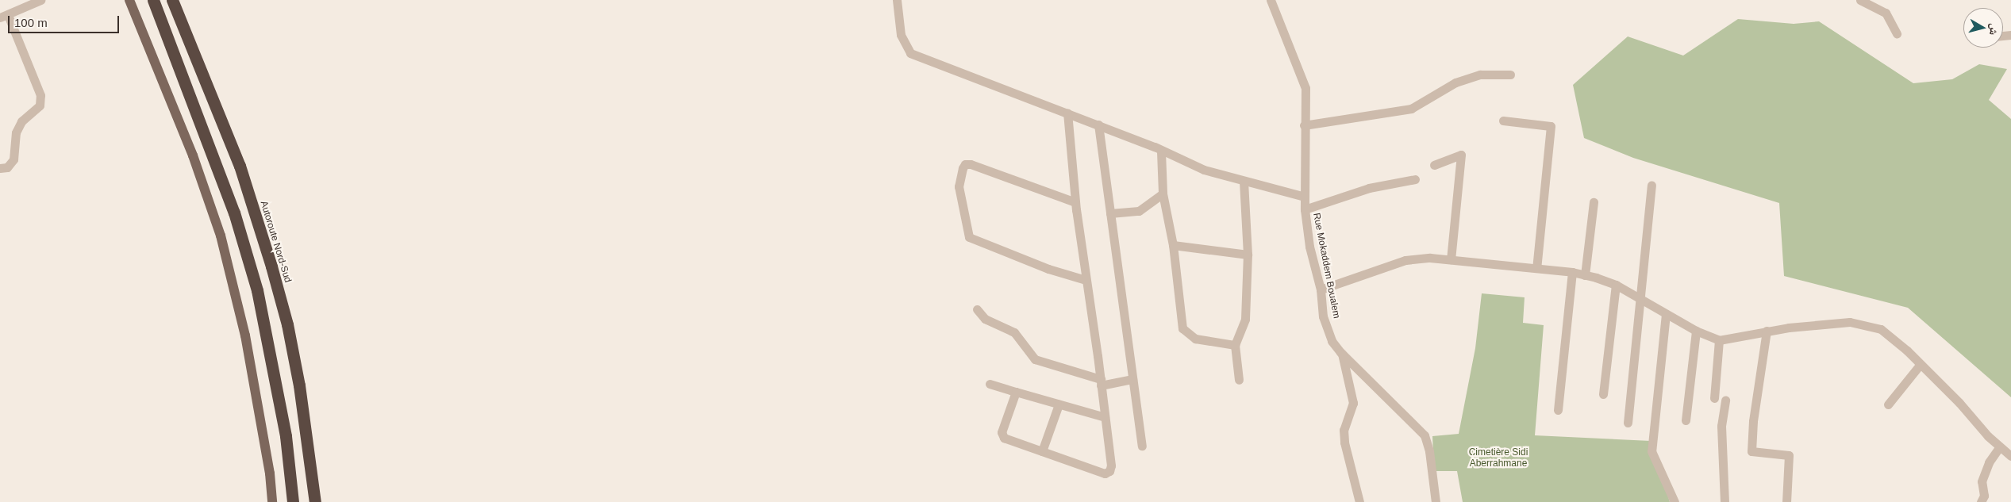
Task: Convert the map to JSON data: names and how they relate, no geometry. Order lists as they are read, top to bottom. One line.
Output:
{"streets":{"highway":["Autoroute Nord-Sud"],"street":["Rue Mokaddem Boualem"]},"parks":["Cimetière Sidi Aberrahmane"],"scale_bar":"100 m","north":"right"}
